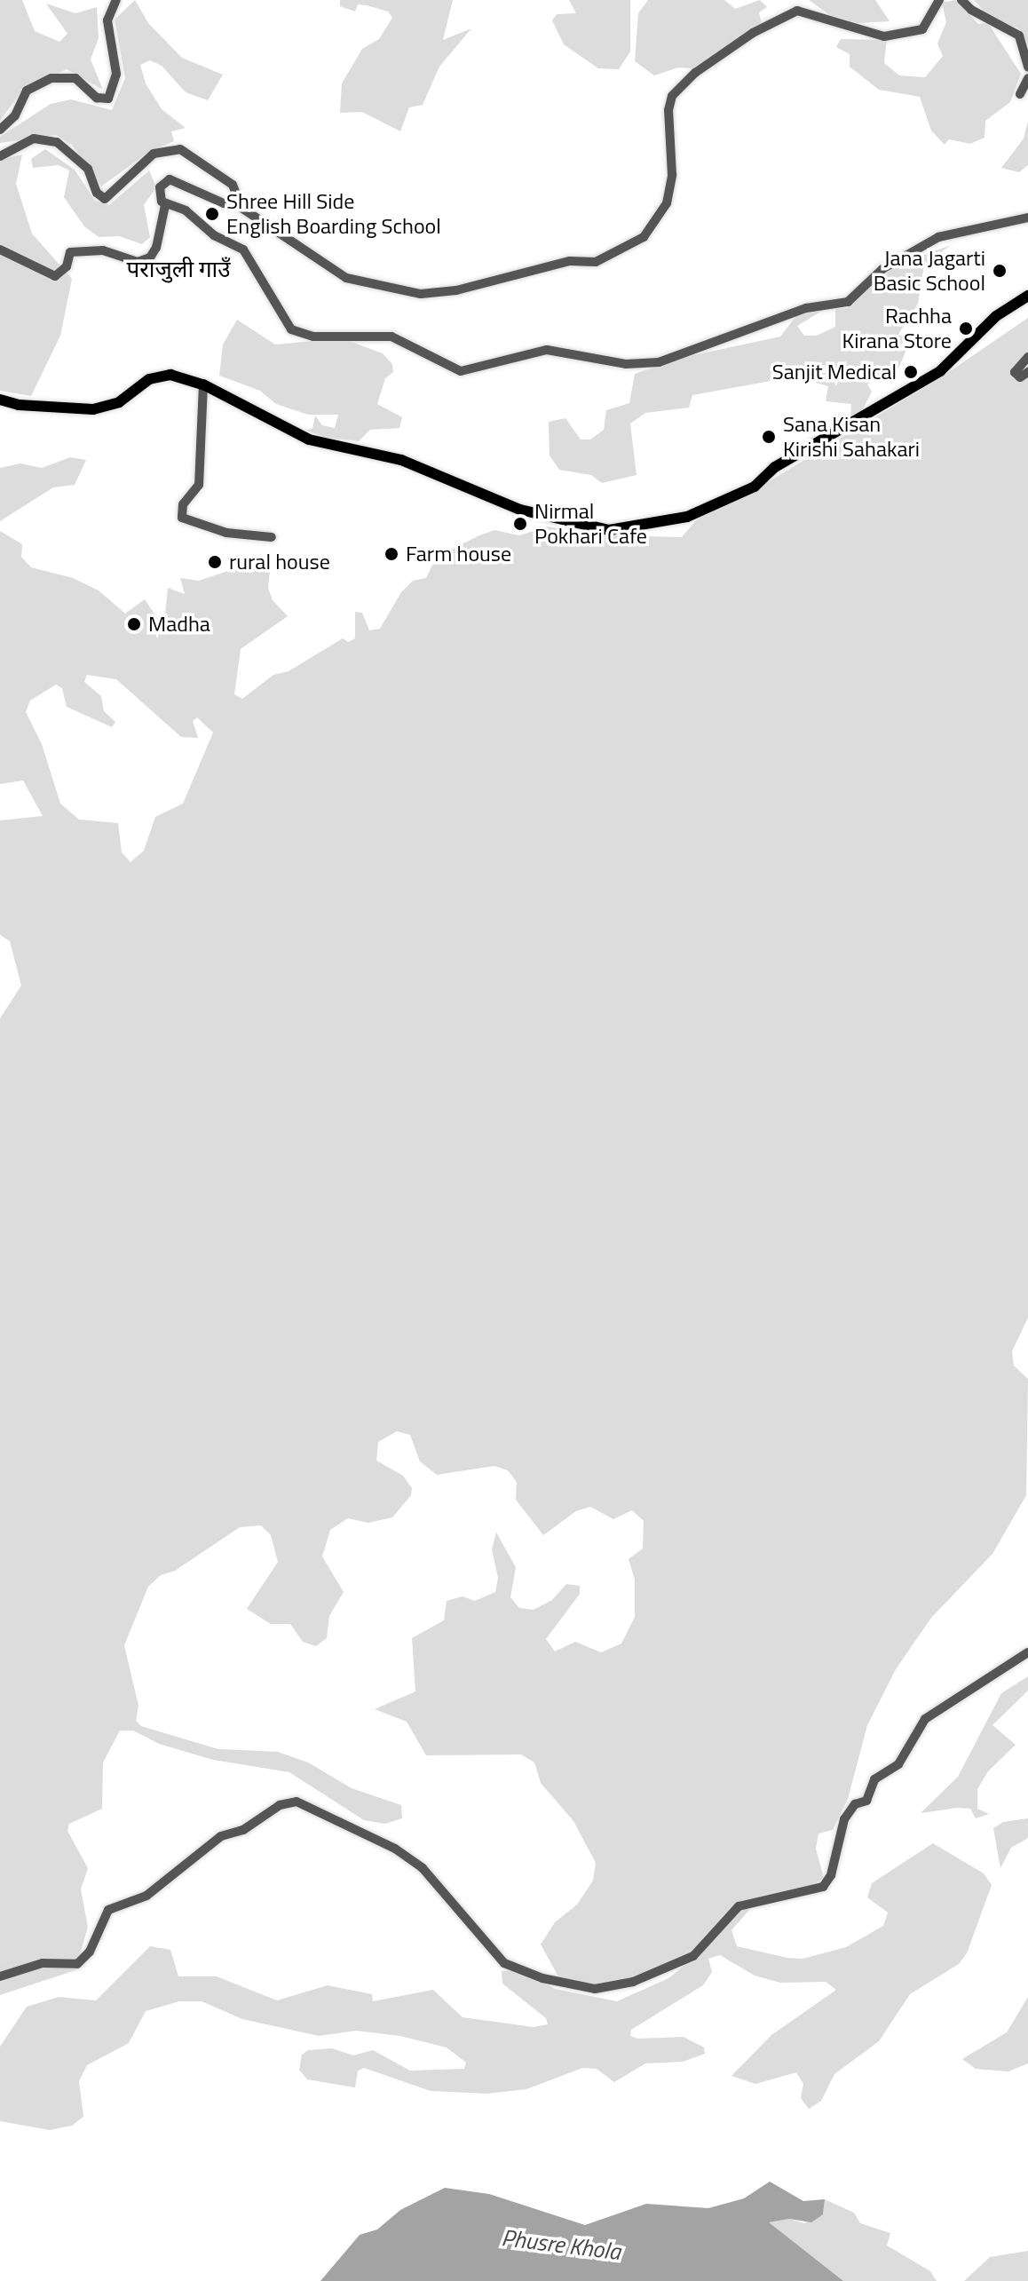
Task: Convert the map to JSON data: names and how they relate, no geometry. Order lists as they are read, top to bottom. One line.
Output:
{"districts":["पराजुली गाउँ"],"water":["Phusre Khola"],"places":["Shree Hill Side English Boarding School","Jana Jagarti Basic School","Rachha Kirana Store","Sanjit Medical","Sana Kisan Kirishi Sahakari","Nirmal Pokhari Cafe","Farm house","rural house","Madha"]}
